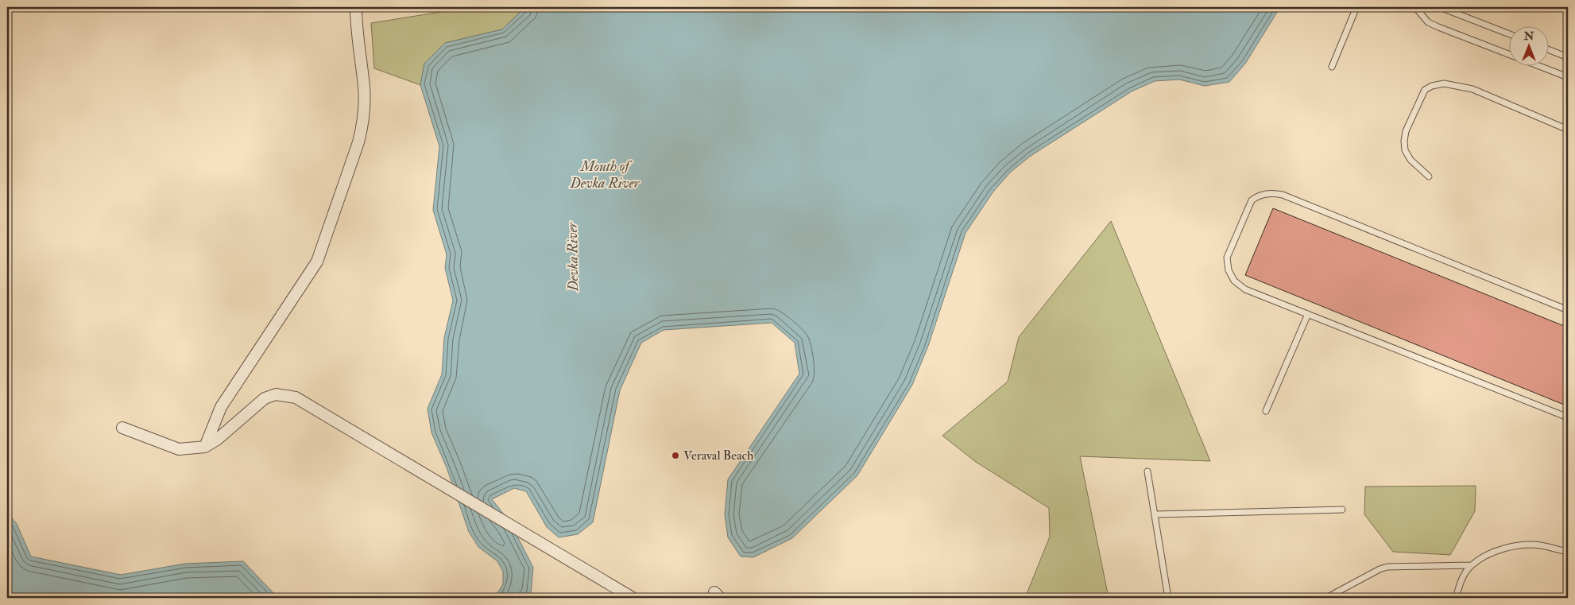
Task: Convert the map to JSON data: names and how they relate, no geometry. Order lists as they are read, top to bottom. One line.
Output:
{"water":["Mouth of Devka River","Devka River"],"places":["Veraval Beach"],"north":"top"}
